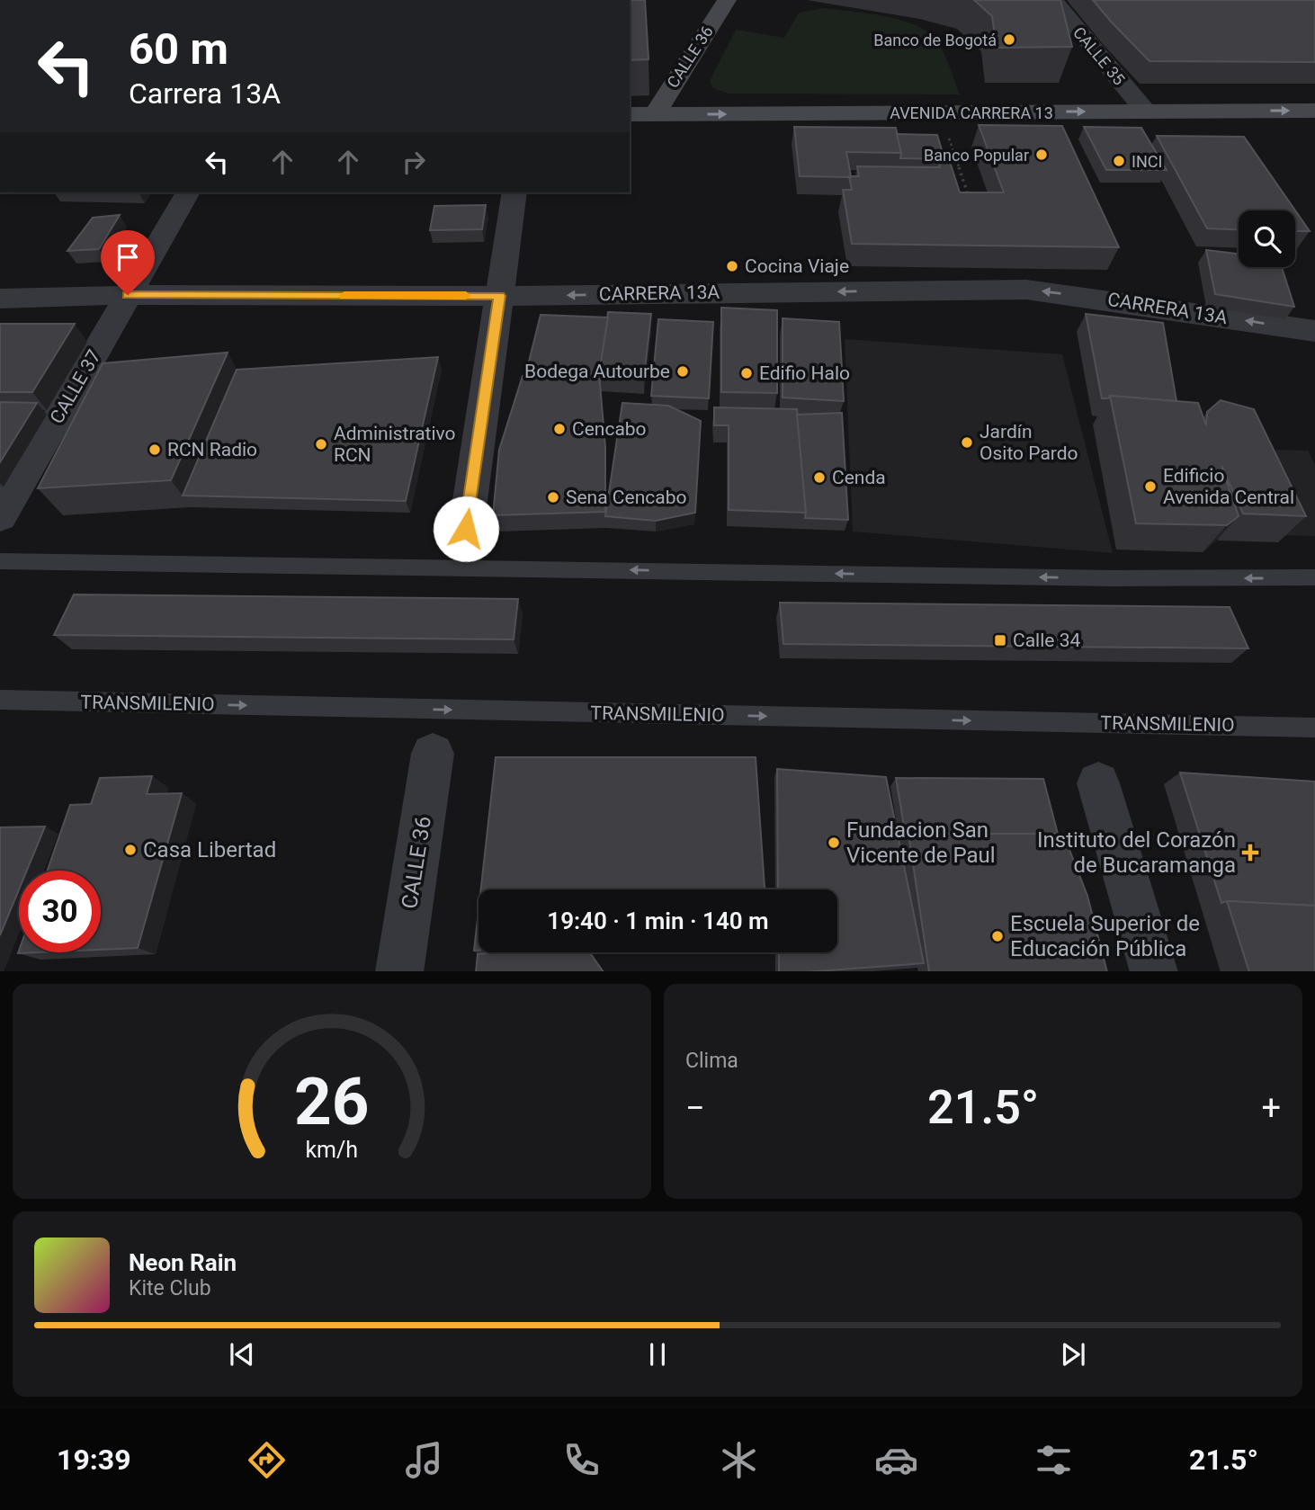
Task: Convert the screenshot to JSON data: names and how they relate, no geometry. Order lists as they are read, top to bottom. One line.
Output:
{"streets":{"main road":["CALLE 36","AVENIDA CARRERA 13"],"street":["CALLE 35","CARRERA 13A","CALLE 37"],"lane":["TRANSMILENIO"]},"crossings":[["CALLE 35","AVENIDA CARRERA 13"],["CALLE 36","AVENIDA CARRERA 13"],["CARRERA 13A","CALLE 37"]],"one_way":["AVENIDA CARRERA 13","CARRERA 13A"],"places":{"other":["Banco de Bogotá","Banco Popular","INCI","Cocina Viaje","Bodega Autourbe","Edifio Halo","Cencabo","Jardín Osito Pardo","Administrativo RCN","RCN Radio","Cenda","Edificio Avenida Central","Sena Cencabo","Fundacion San Vicente de Paul","Casa Libertad","Escuela Superior de Educación Pública"],"transit":["Calle 34"],"health":["Instituto del Corazón de Bucaramanga"]},"page":{"turn":["60 m","Carrera 13A"],"limit":"30","trip":"19:40 · 1 min · 140 m","tile":"Clima","heat":["−","21.5°","+"],"song":["Neon Rain","Kite Club"],"tabs":["19:39","21.5°"],"gauge":["26","km/h"]}}
